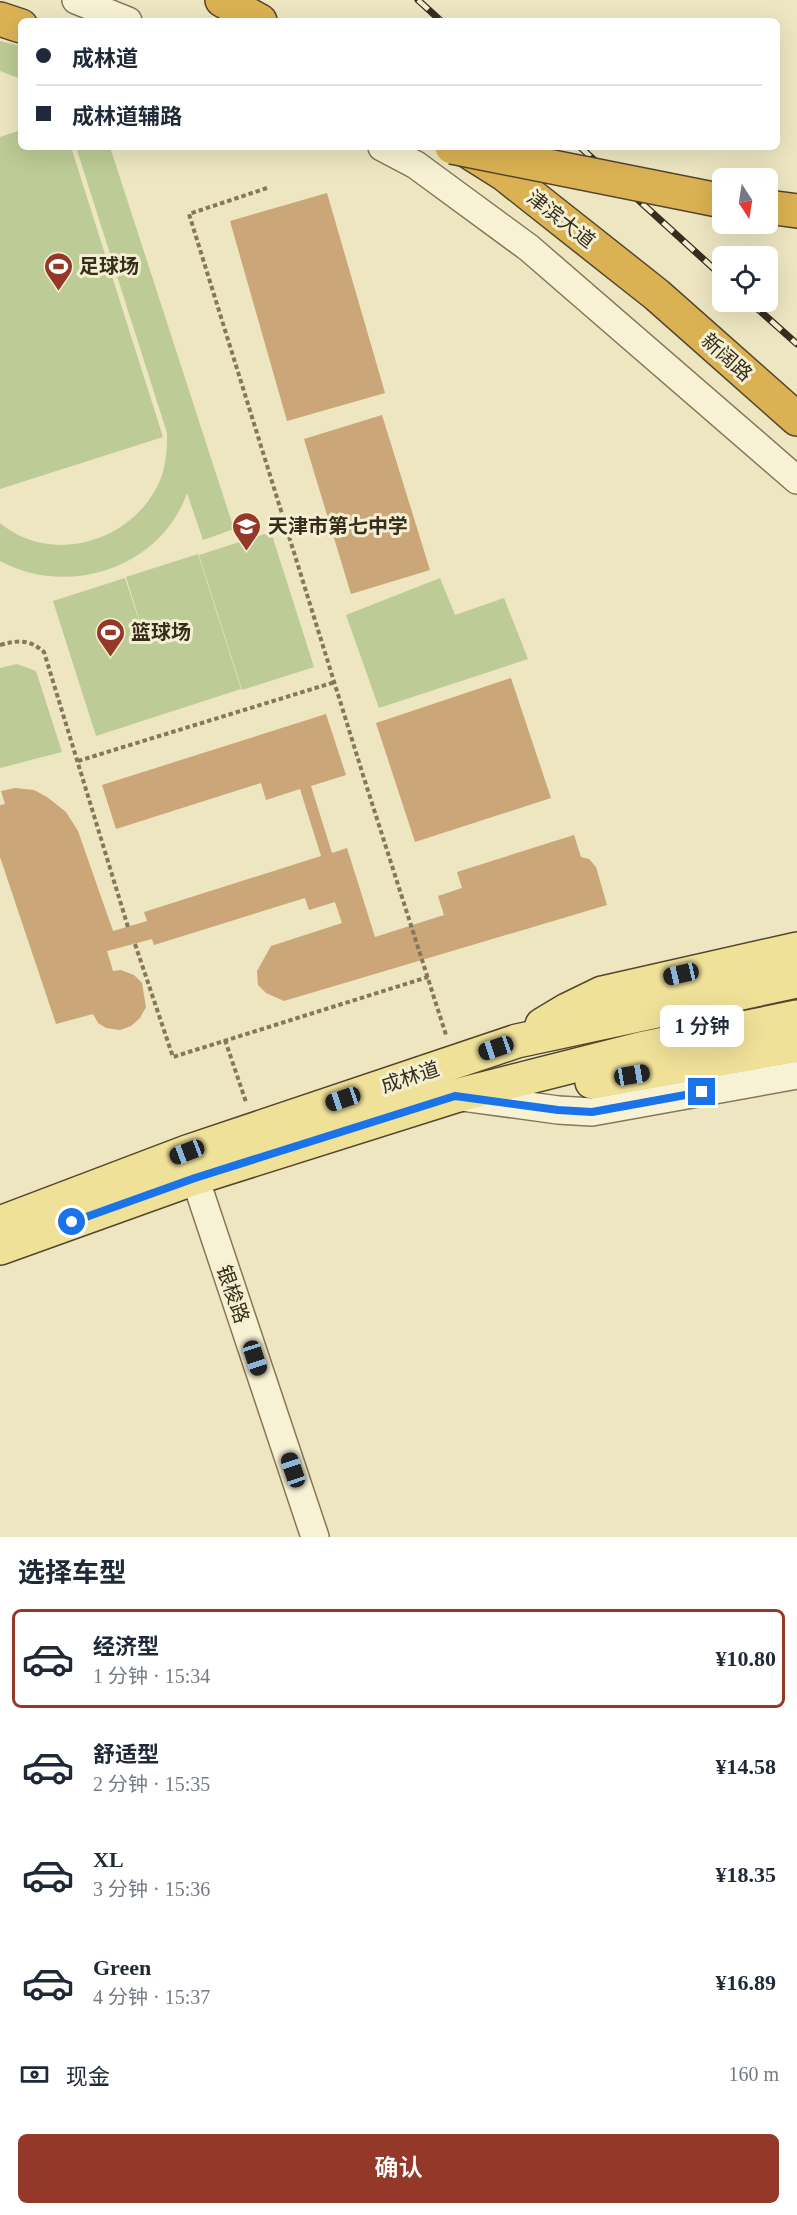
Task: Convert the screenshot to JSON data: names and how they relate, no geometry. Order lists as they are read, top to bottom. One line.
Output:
{"streets":{"highway":["津滨大道","新阔路"],"main road":["成林道"],"street":["银梭路"]},"crossings":[["津滨大道","新阔路"],["成林道","银梭路"]],"places":{"sports":["足球场","篮球场"],"school or university":["天津市第七中学"]},"north":"bottom","page":{"banner":["成林道","成林道辅路"],"bubble":"1 分钟","heading":"选择车型","list":[{"name":"经济型","note":"1 分钟 · 15:34","value":"¥10.80"},{"name":"舒适型","note":"2 分钟 · 15:35","value":"¥14.58"},{"name":"XL","note":"3 分钟 · 15:36","value":"¥18.35"},{"name":"Green","note":"4 分钟 · 15:37","value":"¥16.89"}],"pay":["现金","160 m"],"buttons":"确认"}}
